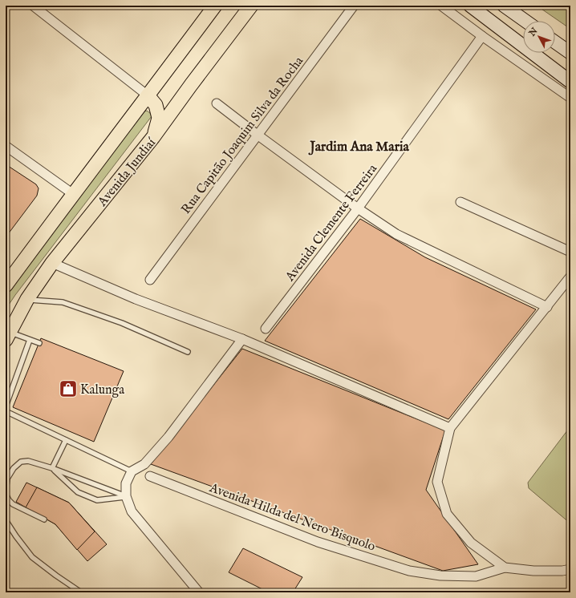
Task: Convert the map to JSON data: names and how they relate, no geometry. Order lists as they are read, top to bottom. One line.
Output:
{"streets":{"main road":["Avenida Jundiaí"],"street":["Rua Capitão Joaquim Silva da Rocha","Avenida Clemente Ferreira","Avenida Hilda del Nero Bisquolo"]},"districts":["Jardim Ana Maria"],"places":{"shop":["Kalunga"]},"north":"top left"}
